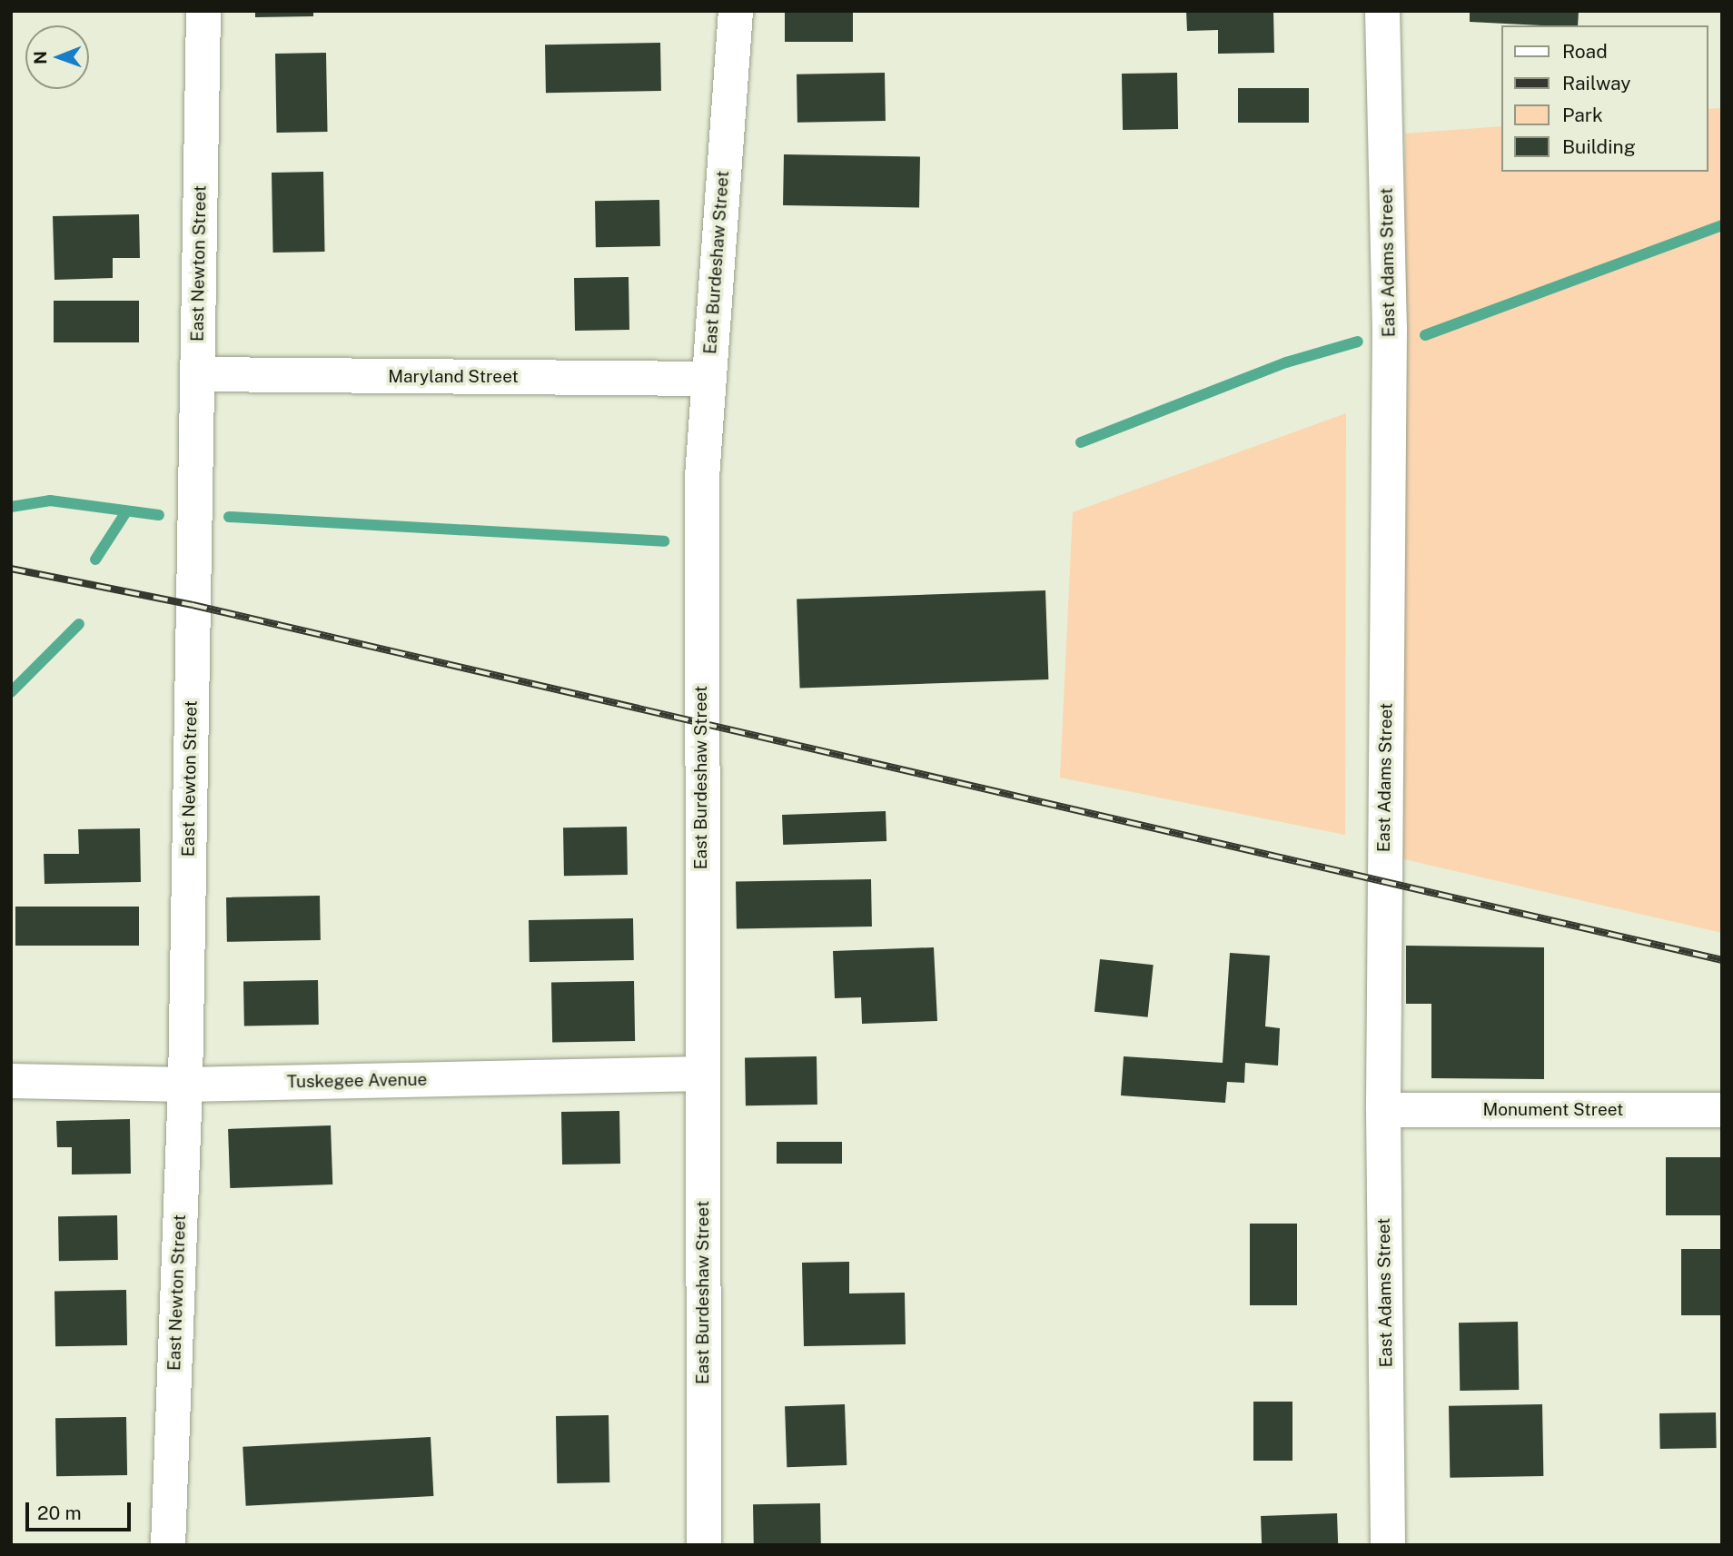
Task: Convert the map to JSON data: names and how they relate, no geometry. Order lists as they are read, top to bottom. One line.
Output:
{"streets":{"street":["East Burdeshaw Street","East Adams Street","East Newton Street","Maryland Street","Tuskegee Avenue","Monument Street"]},"crossings":[["East Burdeshaw Street","Maryland Street"],["East Burdeshaw Street","Tuskegee Avenue"],["East Adams Street","Monument Street"],["East Newton Street","Maryland Street"],["East Newton Street","Tuskegee Avenue"]],"legend":["Road","Railway","Park","Building"],"scale_bar":"20 m","north":"left"}
